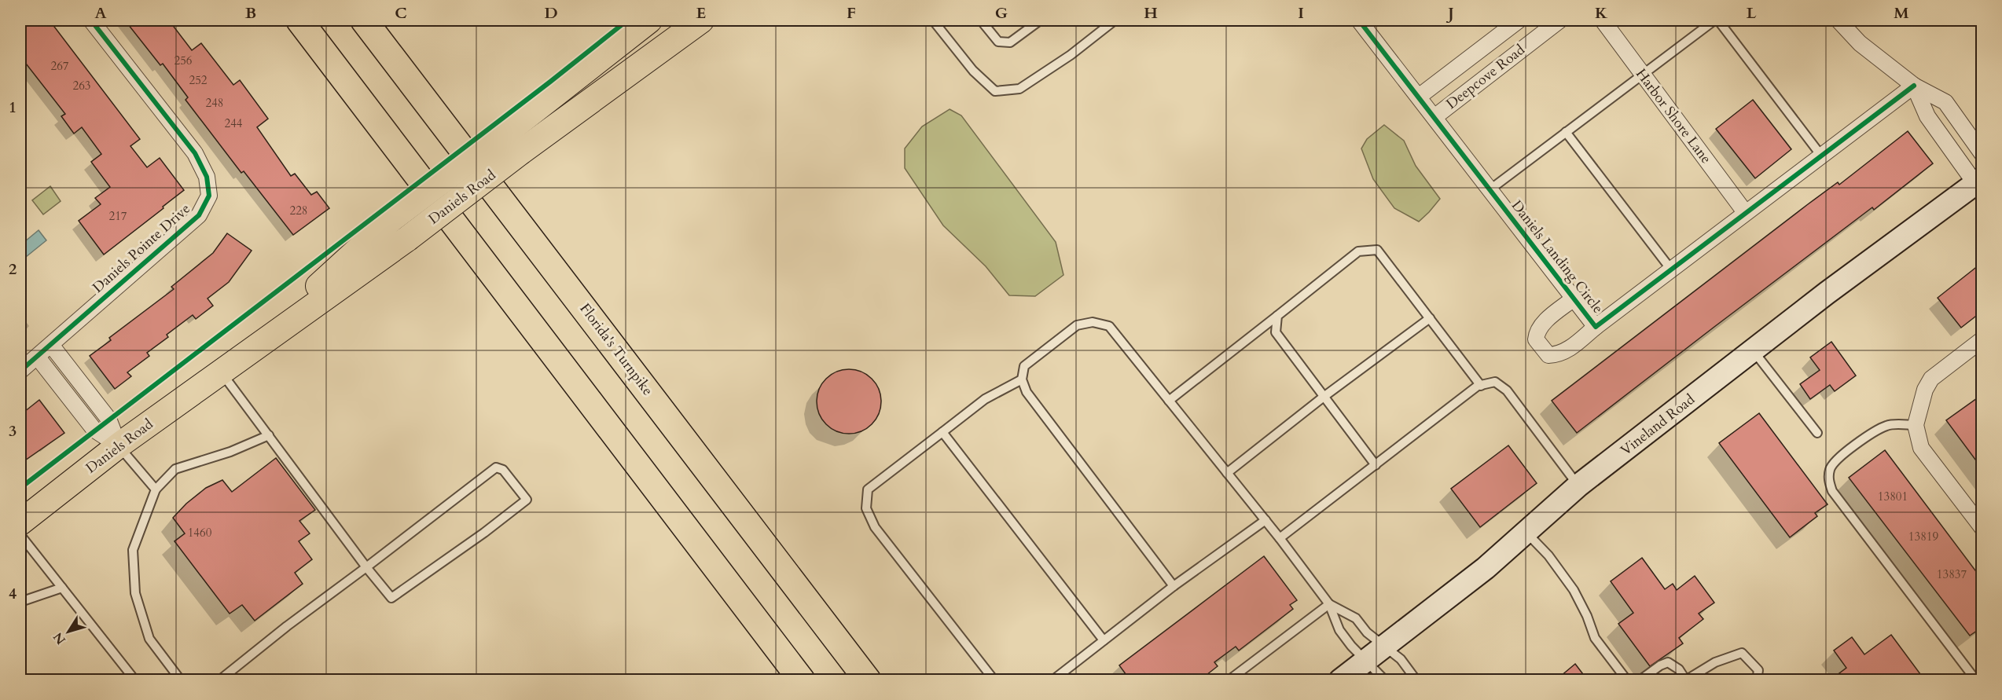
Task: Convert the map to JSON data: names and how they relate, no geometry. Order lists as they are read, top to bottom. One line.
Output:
{"streets":{"highway":["Florida's Turnpike"],"main road":["Daniels Road","Vineland Road"],"street":["Deepcove Road","Harbor Shore Lane","Daniels Pointe Drive","Daniels Landing Circle"]},"crossings":[["Deepcove Road","Daniels Landing Circle"],["Harbor Shore Lane","Daniels Landing Circle"]],"house_numbers":["256","267","252","263","248","244","228","217","13801","1460","13819","13837"],"north":"bottom left","grid":{"columns":["A","B","C","D","E","F","G","H","I","J","K","L","M"],"rows":["1","2","3","4"]}}
